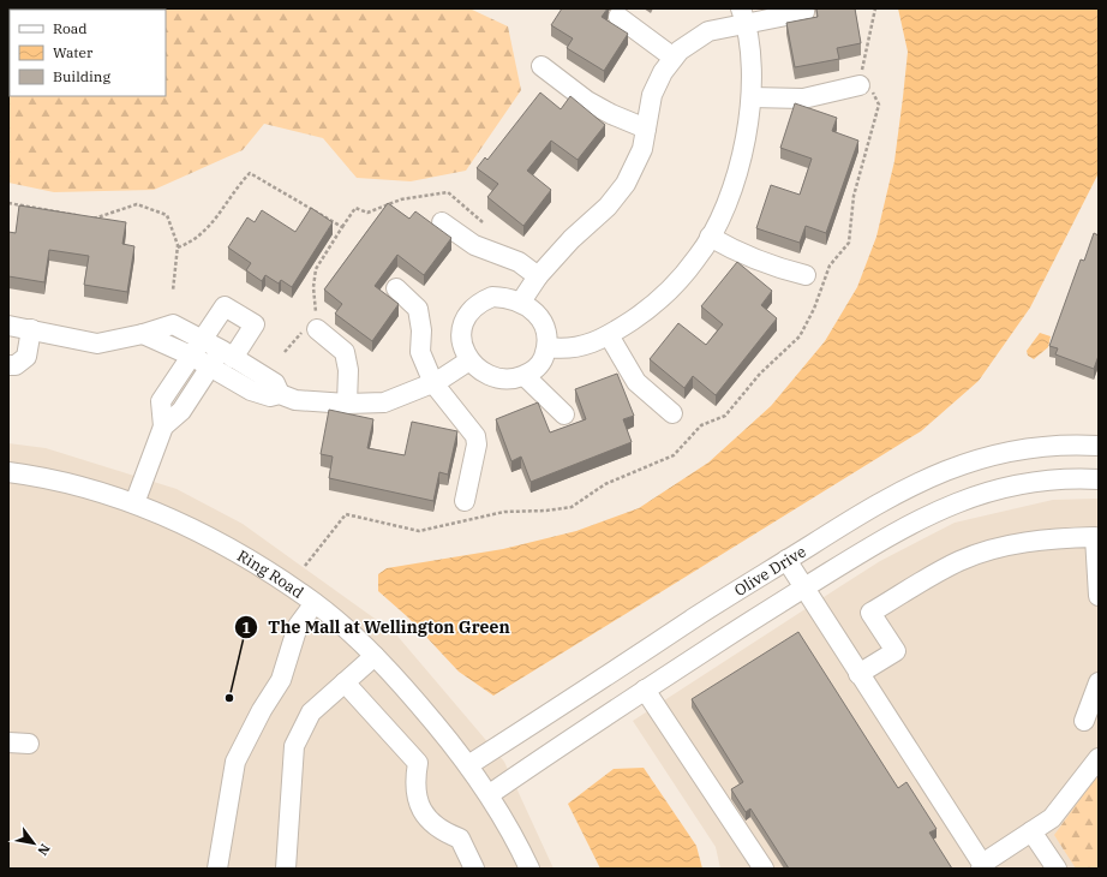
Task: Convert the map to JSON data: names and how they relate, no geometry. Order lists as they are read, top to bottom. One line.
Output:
{"streets":{"street":["Olive Drive","Ring Road"]},"crossings":[["Olive Drive","Ring Road"]],"places":["The Mall at Wellington Green"],"legend":["Road","Water","Building"],"north":"bottom right"}
